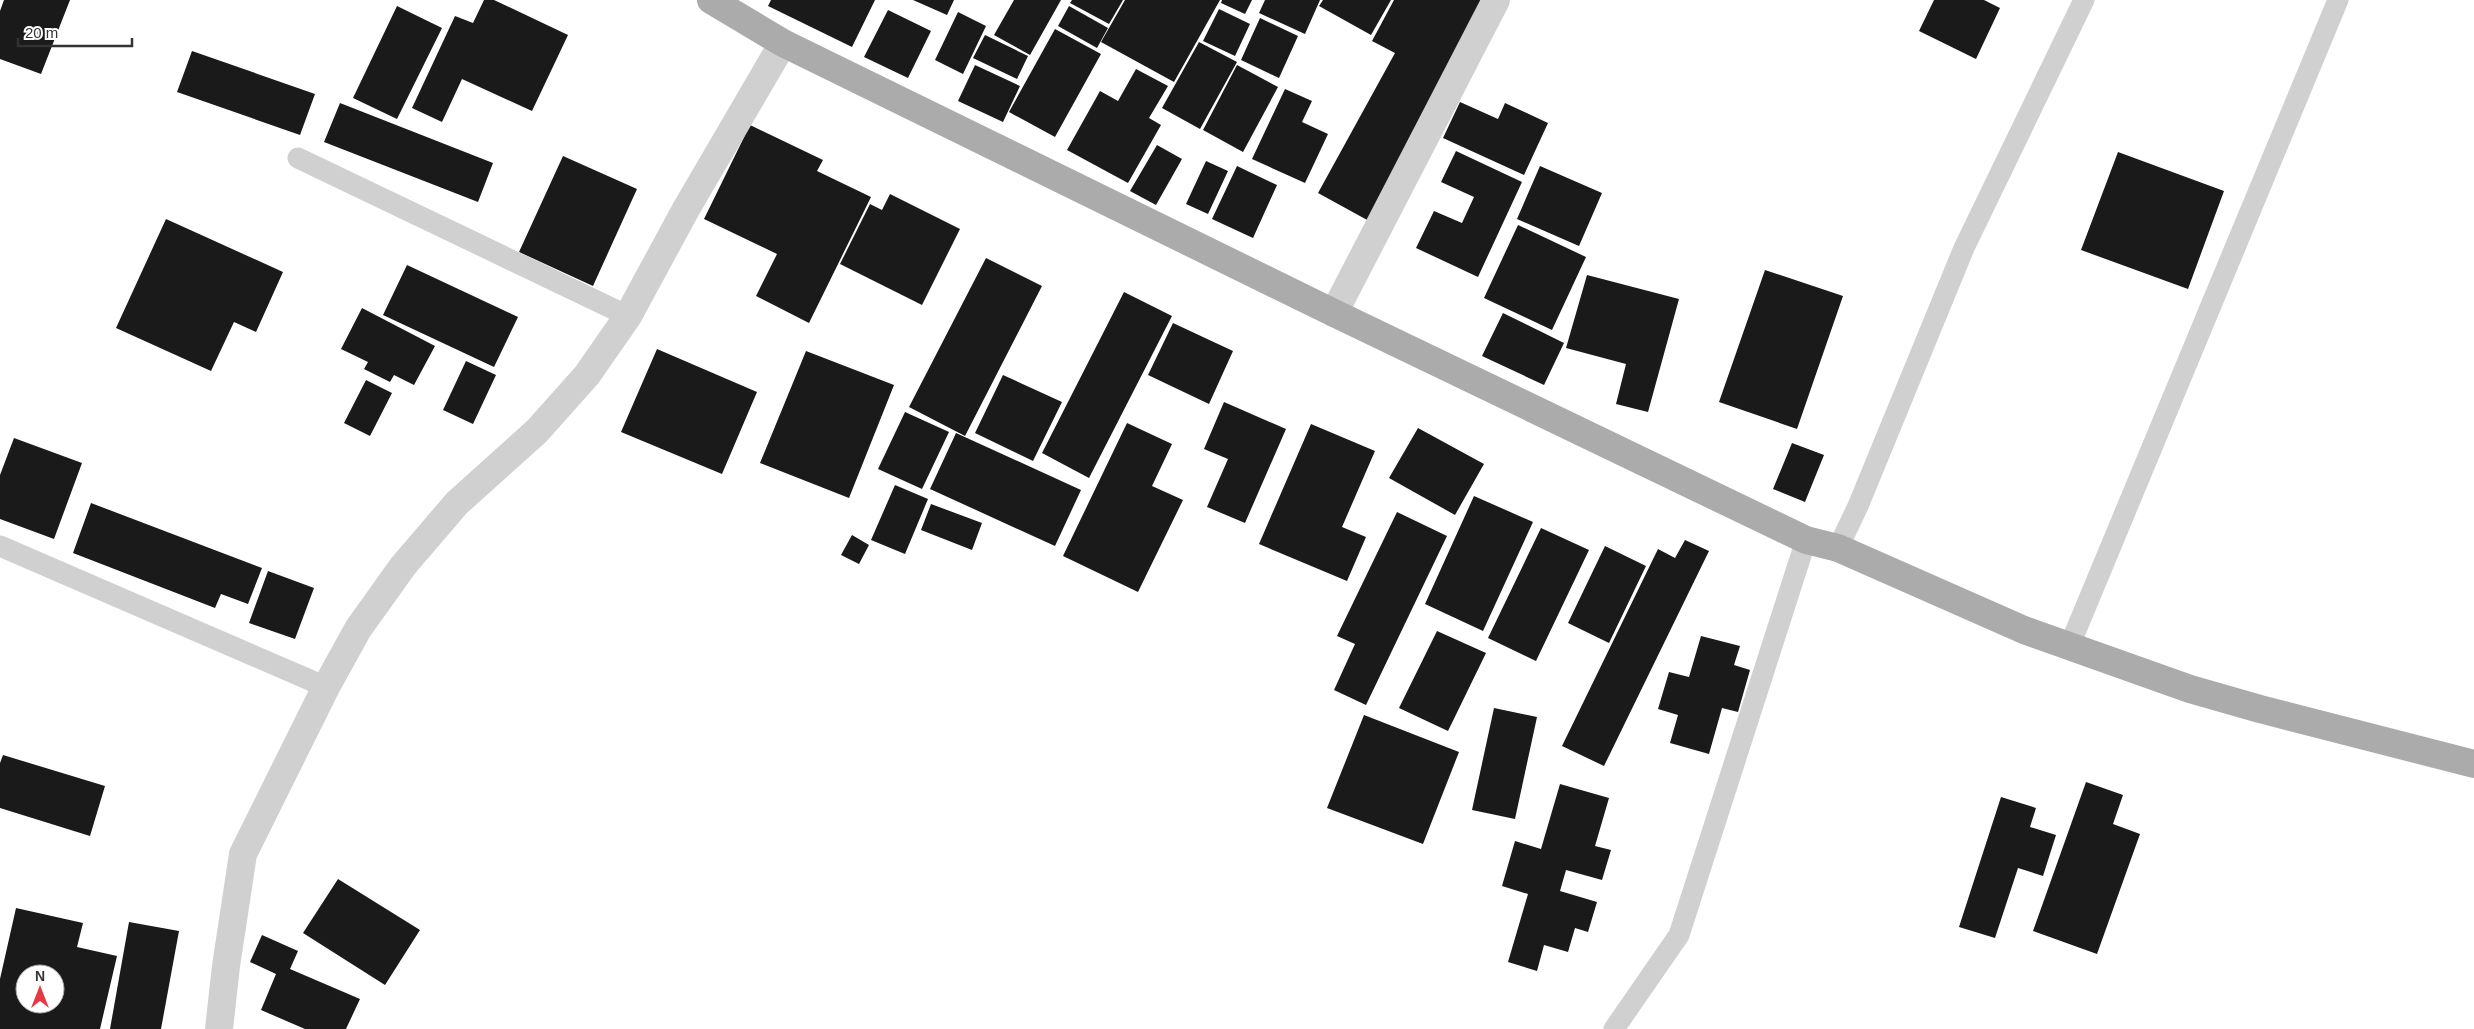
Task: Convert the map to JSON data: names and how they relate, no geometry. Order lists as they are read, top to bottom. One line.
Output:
{"scale_bar":"20 m","north":"top"}
